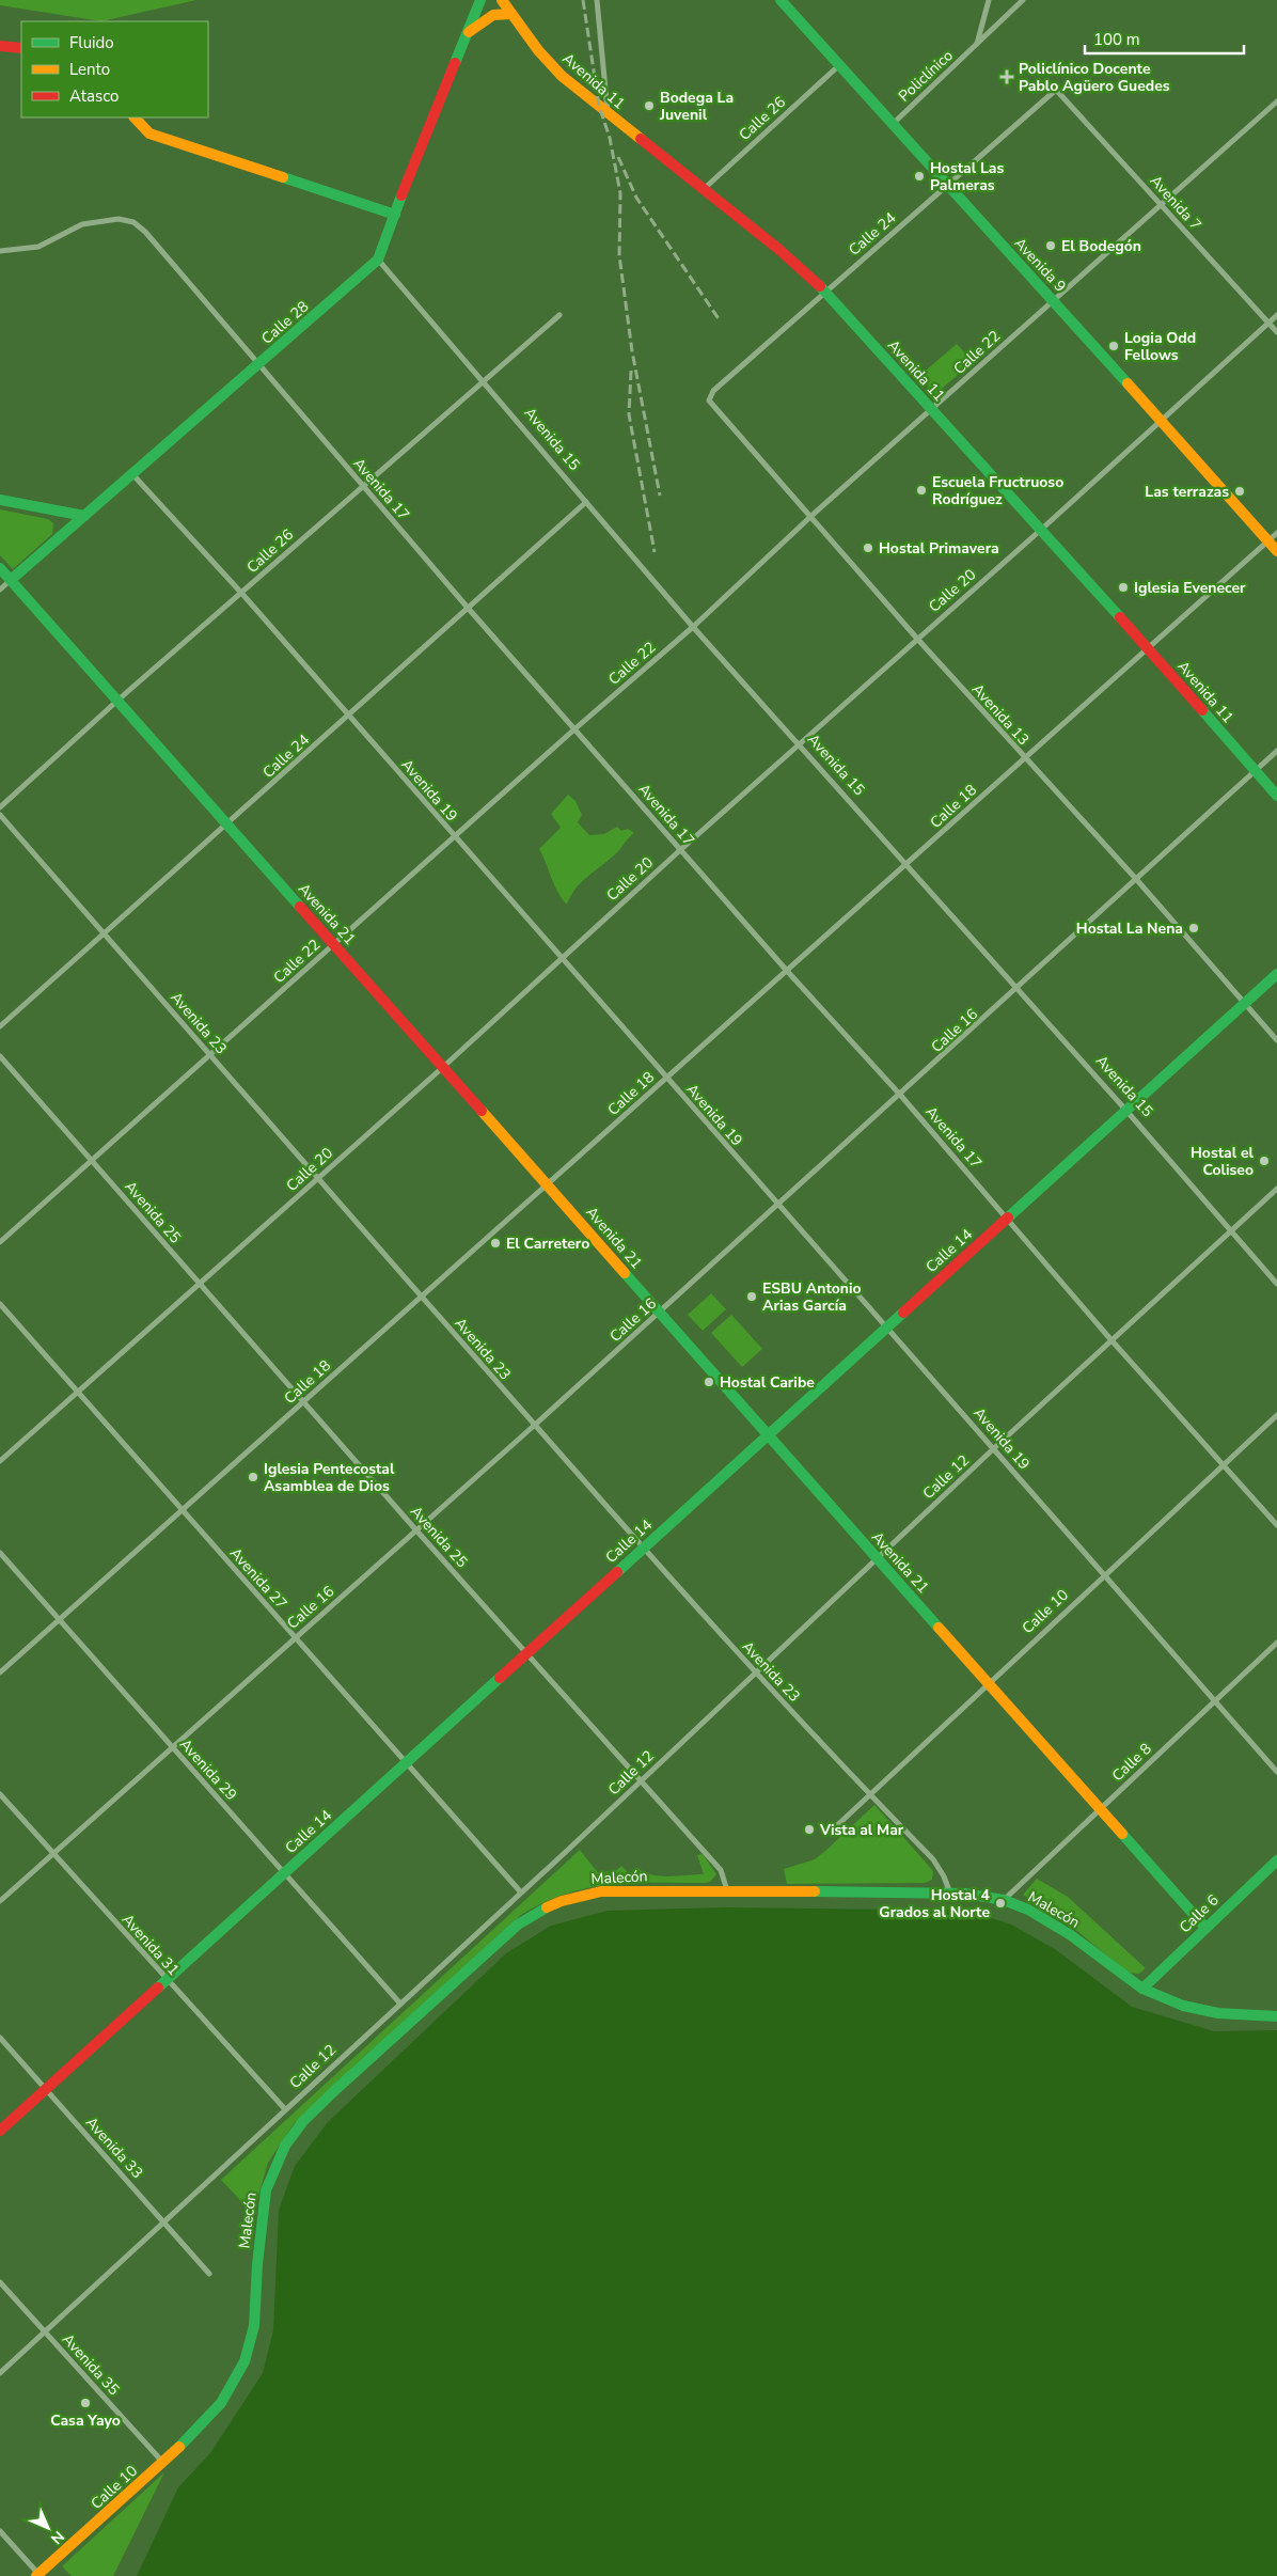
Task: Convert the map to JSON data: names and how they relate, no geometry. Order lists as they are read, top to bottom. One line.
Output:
{"streets":{"main road":["Avenida 11","Avenida 9","Calle 28","Avenida 21","Calle 14","Calle 10","Malecón","Calle 6"],"street":["Policlínico","Calle 26","Avenida 7","Calle 24","Calle 22","Avenida 15","Avenida 17","Calle 20","Avenida 13","Avenida 19","Calle 18","Avenida 23","Calle 16","Avenida 25","Calle 12","Avenida 27","Calle 8","Avenida 29","Avenida 31","Avenida 33","Avenida 35"]},"crossings":[["Policlínico","Avenida 9"],["Avenida 11","Calle 26"],["Avenida 11","Calle 24"],["Avenida 11","Calle 22"],["Avenida 11","Calle 20"],["Avenida 11","Calle 18"],["Avenida 11","Calle 16"],["Calle 26","Avenida 9"],["Calle 26","Avenida 15"],["Calle 26","Avenida 17"],["Calle 26","Avenida 19"],["Calle 26","Avenida 21"],["Avenida 7","Calle 24"],["Avenida 7","Calle 22"],["Avenida 7","Calle 20"],["Calle 24","Avenida 9"],["Calle 24","Avenida 15"],["Calle 24","Avenida 17"],["Calle 24","Avenida 13"],["Calle 24","Avenida 19"],["Calle 24","Avenida 21"],["Calle 24","Avenida 23"],["Avenida 9","Calle 22"],["Avenida 9","Calle 20"],["Avenida 9","Calle 18"],["Calle 28","Avenida 15"],["Calle 28","Avenida 17"],["Calle 28","Avenida 19"],["Calle 28","Avenida 21"],["Calle 22","Avenida 15"],["Calle 22","Avenida 17"],["Calle 22","Avenida 13"],["Calle 22","Avenida 19"],["Calle 22","Avenida 21"],["Calle 22","Avenida 23"],["Calle 22","Avenida 25"],["Avenida 15","Calle 20"],["Avenida 15","Calle 18"],["Avenida 15","Calle 16"],["Avenida 15","Calle 14"],["Avenida 15","Calle 12"],["Avenida 17","Calle 20"],["Avenida 17","Calle 18"],["Avenida 17","Calle 16"],["Avenida 17","Calle 14"],["Avenida 17","Calle 12"],["Avenida 17","Calle 10"],["Calle 20","Avenida 13"],["Calle 20","Avenida 19"],["Calle 20","Avenida 21"],["Calle 20","Avenida 23"],["Calle 20","Avenida 25"],["Calle 20","Avenida 27"],["Avenida 13","Calle 18"],["Avenida 13","Calle 16"],["Avenida 13","Calle 14"],["Avenida 19","Calle 18"],["Avenida 19","Calle 16"],["Avenida 19","Calle 14"],["Avenida 19","Calle 12"],["Avenida 19","Calle 10"],["Avenida 19","Calle 8"],["Calle 18","Avenida 21"],["Calle 18","Avenida 23"],["Calle 18","Avenida 25"],["Calle 18","Avenida 27"],["Calle 18","Avenida 29"],["Avenida 21","Calle 16"],["Avenida 21","Calle 14"],["Avenida 21","Calle 12"],["Avenida 21","Calle 10"],["Avenida 21","Calle 8"],["Avenida 21","Calle 6"],["Avenida 23","Calle 16"],["Avenida 23","Calle 14"],["Avenida 23","Calle 12"],["Avenida 23","Calle 10"],["Avenida 23","Malecón"],["Calle 16","Avenida 25"],["Calle 16","Avenida 27"],["Calle 16","Avenida 29"],["Calle 16","Avenida 31"],["Avenida 25","Calle 14"],["Avenida 25","Calle 12"],["Avenida 25","Malecón"],["Calle 14","Avenida 27"],["Calle 14","Avenida 29"],["Calle 14","Avenida 31"],["Calle 14","Avenida 33"],["Calle 12","Avenida 27"],["Calle 12","Avenida 29"],["Calle 12","Avenida 31"],["Calle 12","Avenida 33"],["Calle 12","Avenida 35"],["Calle 10","Malecón"],["Calle 10","Avenida 35"],["Calle 8","Malecón"],["Malecón","Calle 6"],["Malecón","Avenida 35"]],"places":{"health":["Policlínico Docente Pablo Agüero Guedes"],"other":["Bodega La Juvenil","Hostal Las Palmeras","El Bodegón","Logia Odd Fellows","Escuela Fructruoso Rodríguez","Las terrazas","Hostal Primavera","Iglesia Evenecer","Hostal La Nena","Hostal el Coliseo","El Carretero","ESBU Antonio Arias García","Hostal Caribe","Iglesia Pentecostal Asamblea de Dios","Vista al Mar","Hostal 4 Grados al Norte","Casa Yayo"]},"legend":["Fluido","Lento","Atasco"],"scale_bar":"100 m","north":"bottom right"}
